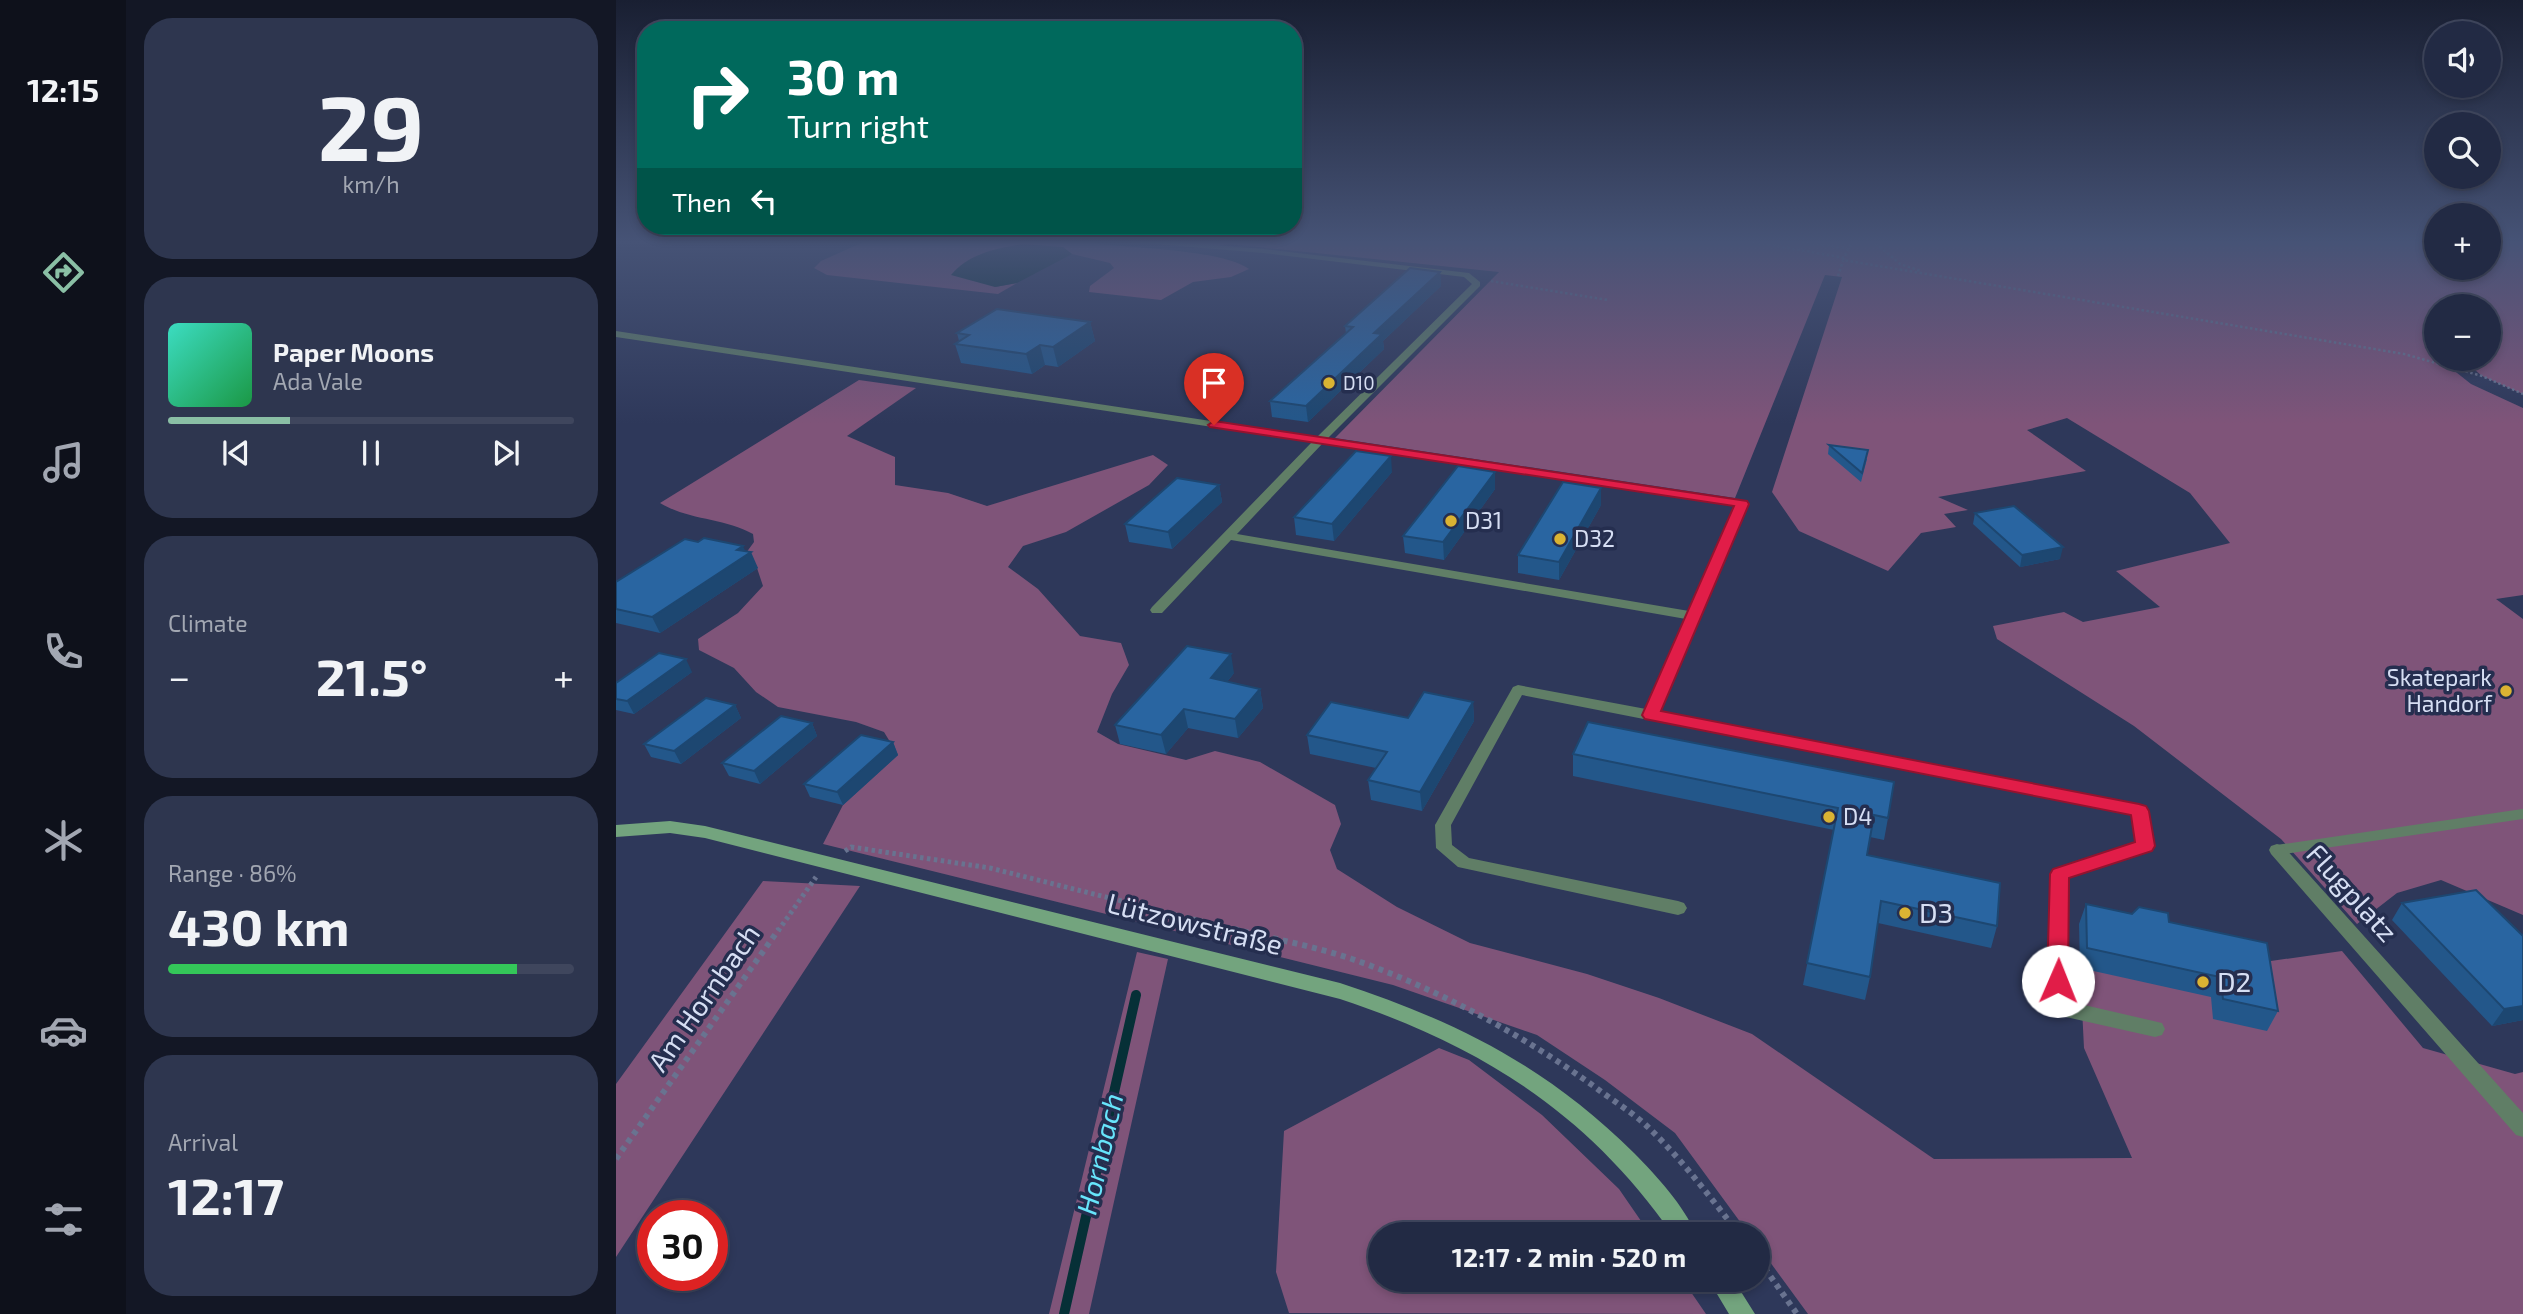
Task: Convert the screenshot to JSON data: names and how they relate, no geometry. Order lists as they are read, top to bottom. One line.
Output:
{"streets":{"street":["Flugplatz","Lützowstraße"],"path":["Am Hornbach"]},"crossings":[["Lützowstraße","Am Hornbach"]],"water":["Hornbach"],"places":["D10","D31","D32","Skatepark Handorf","D4","D3","D2"],"page":{"tabs":"12:15","tile":[["29","km/h"],"Climate",["Range · 86%","430 km"],["Arrival","12:17"]],"map_buttons":["+","−"],"turn":["30 m","Turn right"],"then":"Then","song":["Paper Moons","Ada Vale"],"heat":["−","21.5°","+"],"limit":"30","trip":"12:17 · 2 min · 520 m"}}
